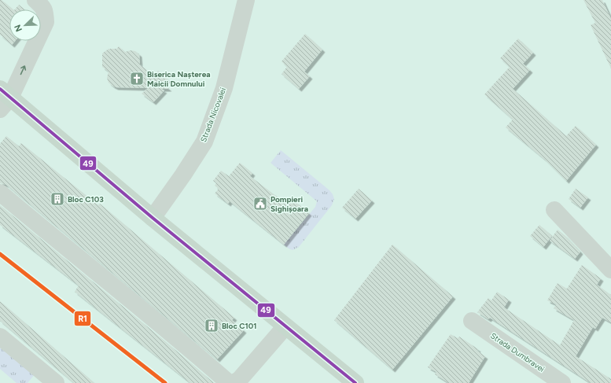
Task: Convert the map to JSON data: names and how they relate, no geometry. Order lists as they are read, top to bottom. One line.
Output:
{"streets":{"street":["Strada Nicovalei","Strada Dumbravei"]},"places":{"church":["Biserica Nașterea Maicii Domnului"],"building":["Bloc C103","Bloc C101"],"public building":["Pompieri Sighișoara"]},"lines":["transit line 49","transit line R1"],"north":"bottom left"}
